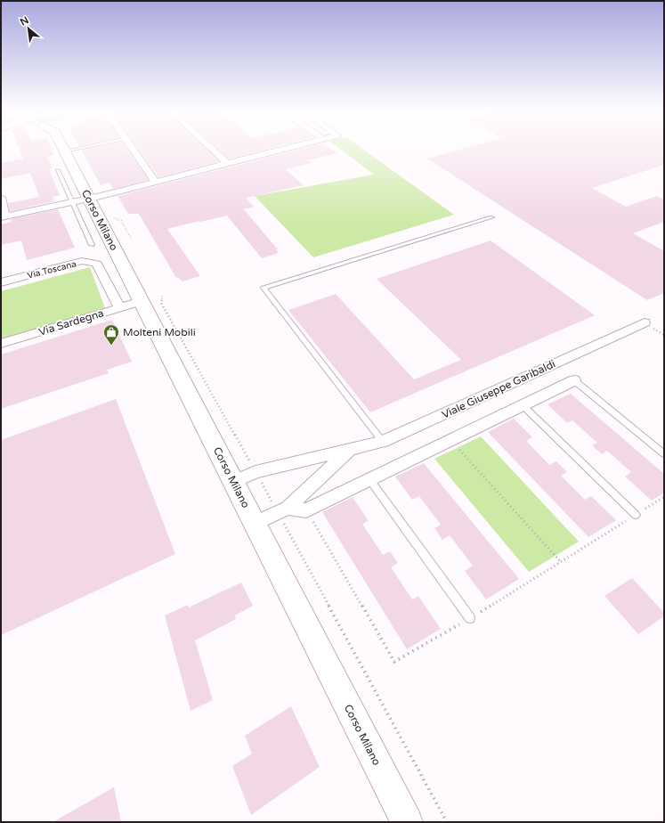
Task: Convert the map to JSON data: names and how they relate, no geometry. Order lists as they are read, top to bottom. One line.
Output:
{"streets":{"main road":["Corso Milano"],"street":["Via Toscana","Via Sardegna","Viale Giuseppe Garibaldi"]},"crossings":[["Corso Milano","Via Sardegna"],["Corso Milano","Viale Giuseppe Garibaldi"],["Via Toscana","Via Sardegna"]],"places":{"shop":["Molteni Mobili"]},"north":"top left"}
